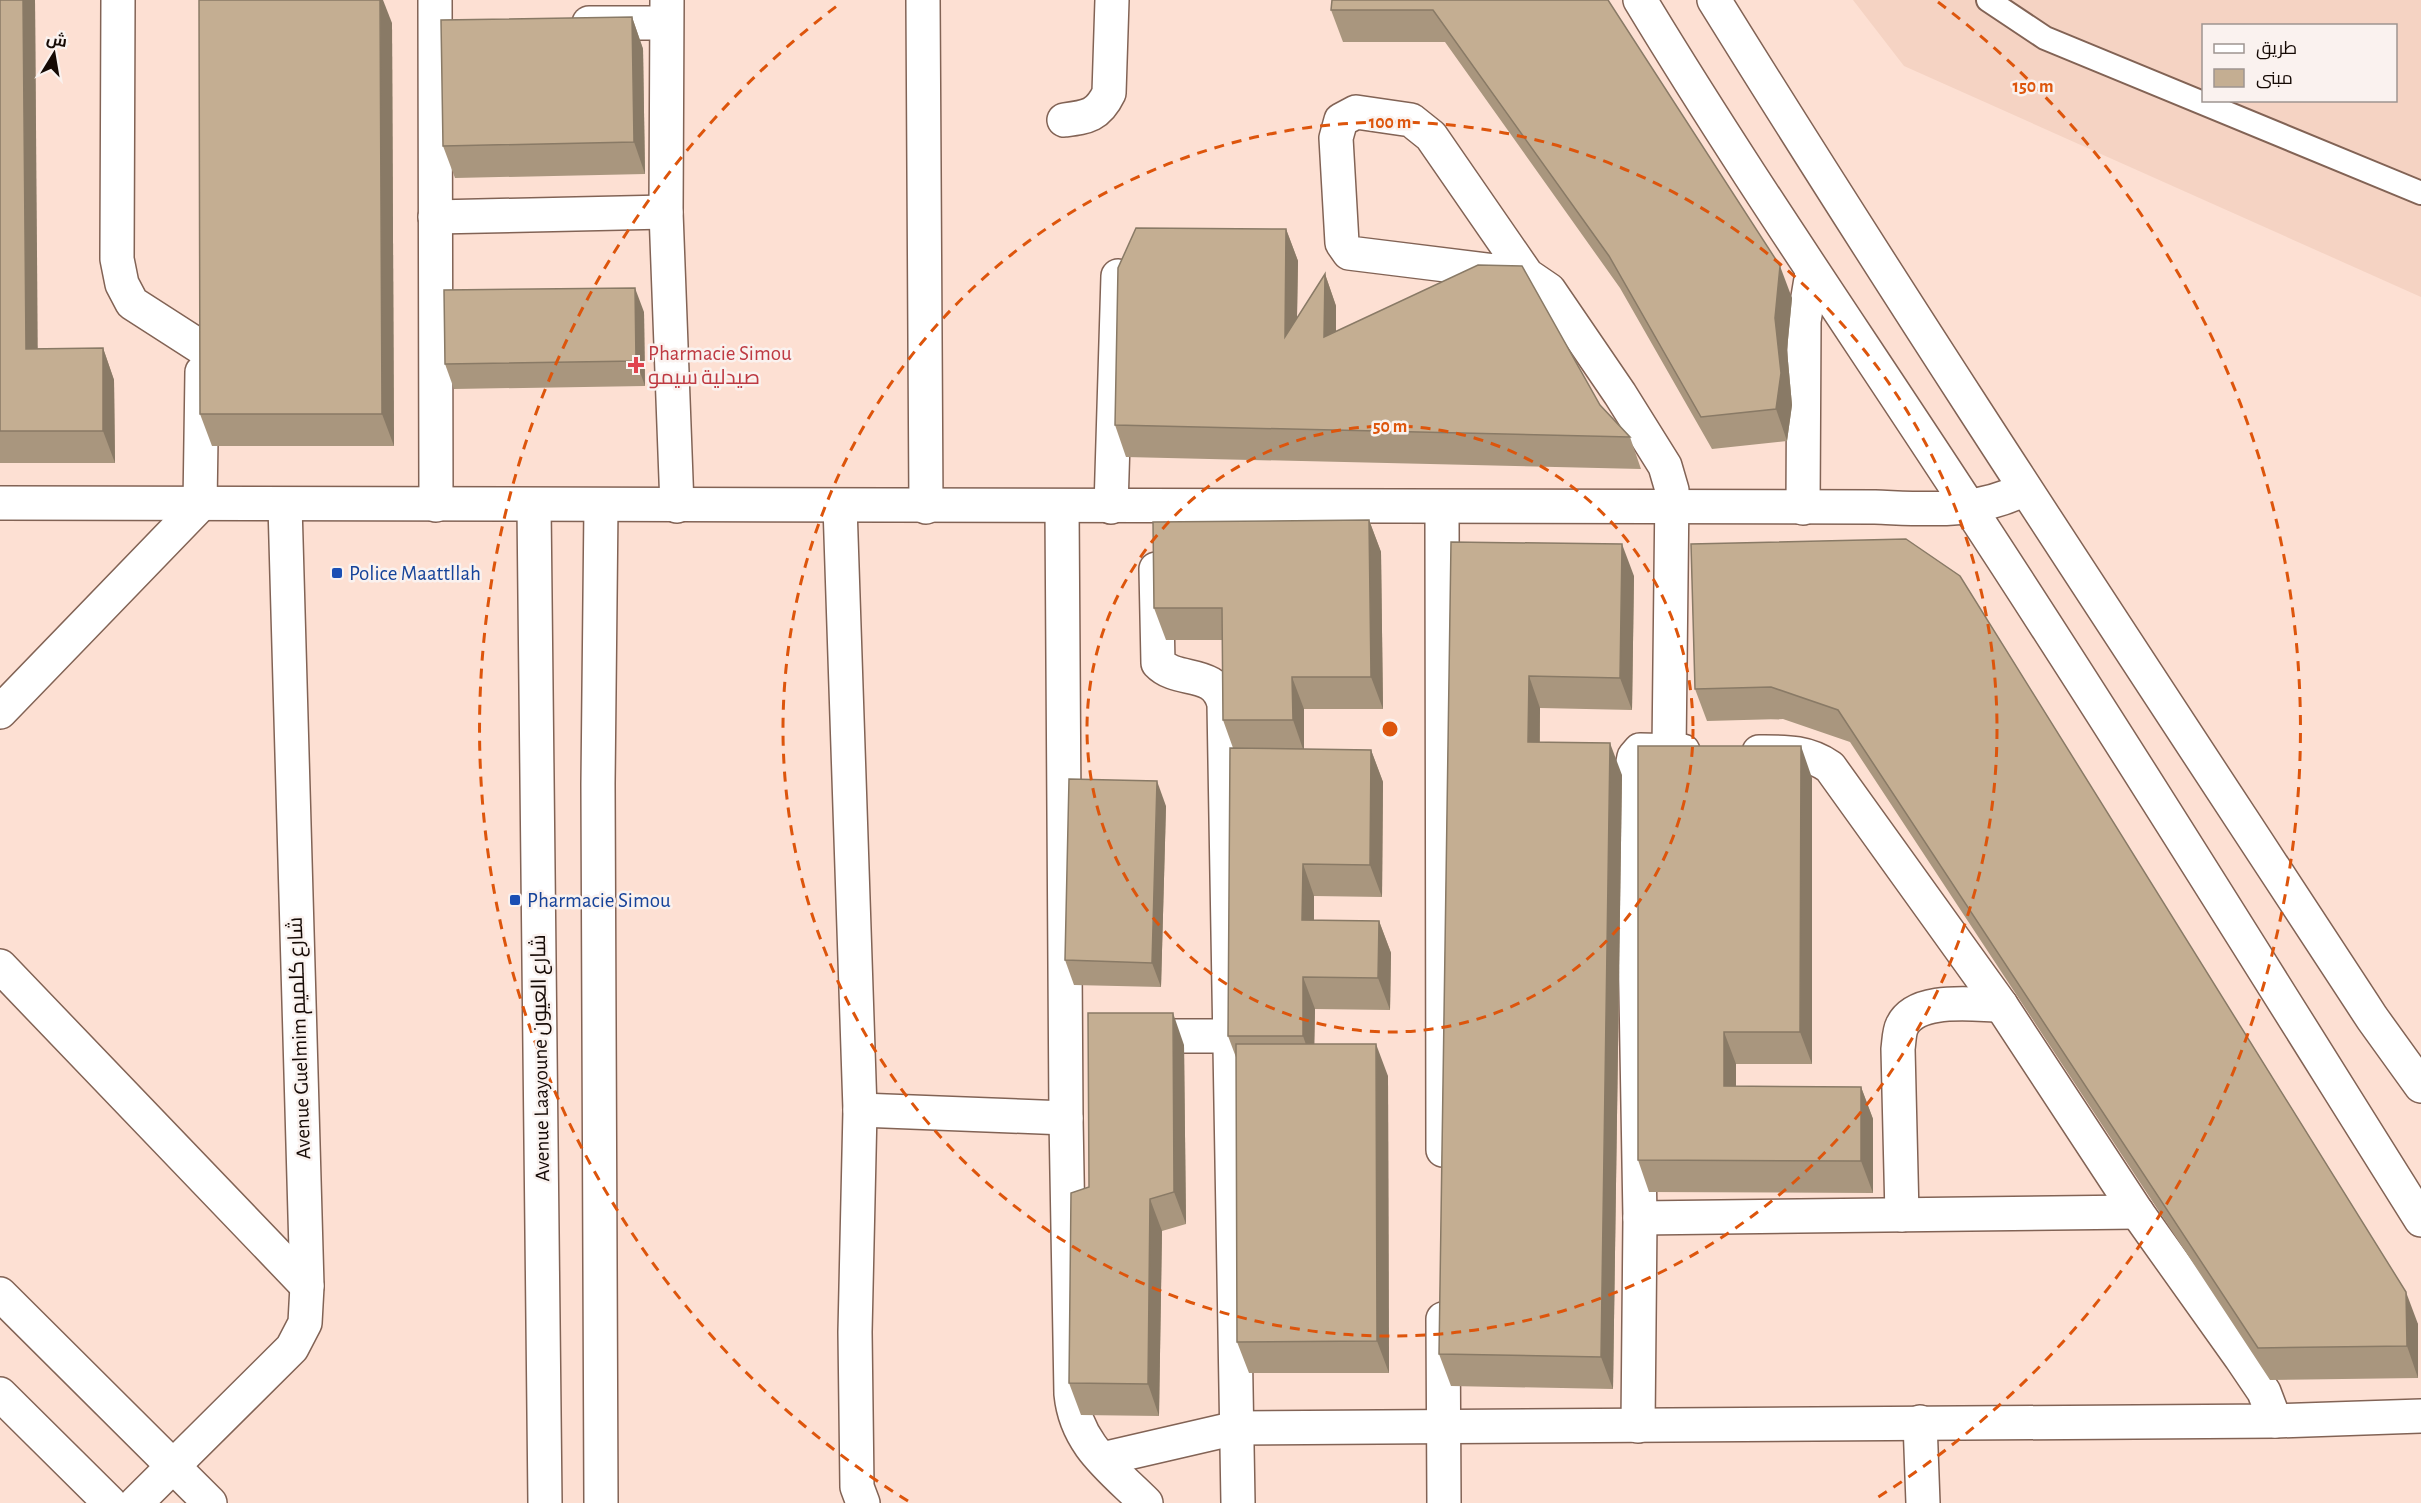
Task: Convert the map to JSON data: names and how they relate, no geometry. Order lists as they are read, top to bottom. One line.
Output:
{"streets":{"street":["Avenue Guelmim شارع كلميم","Avenue Laayoune شارع العيون"]},"places":{"health":["Pharmacie Simou صيدلية سيمو"],"transit":["Police Maattllah","Pharmacie Simou"]},"legend":["طريق","مبنى"],"north":"top","rings":["150 m","100 m","50 m"]}
